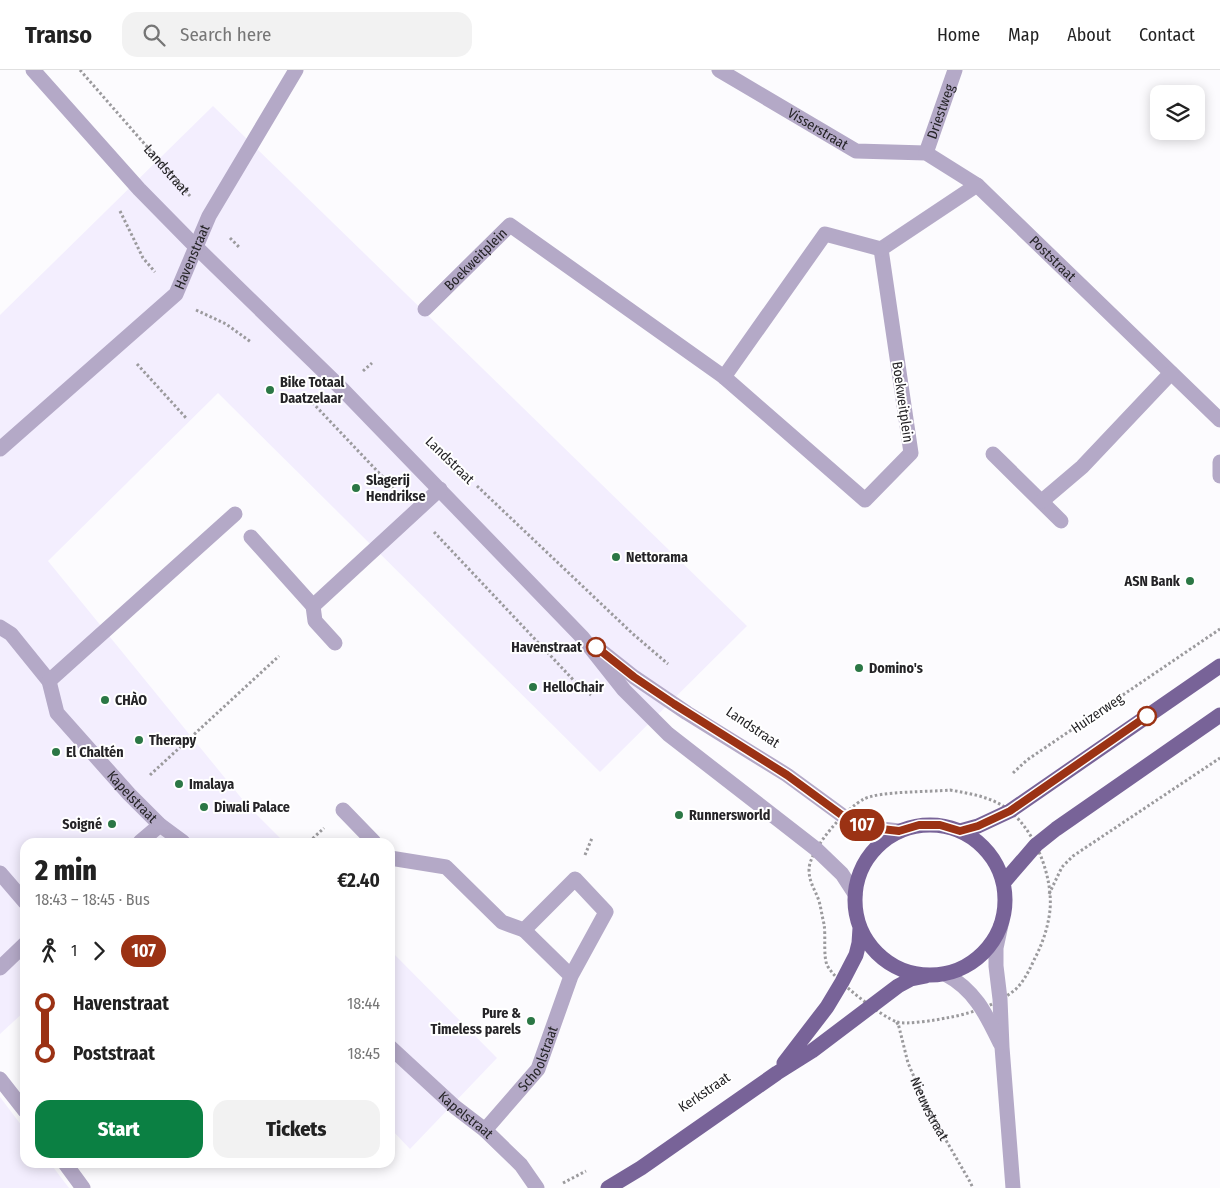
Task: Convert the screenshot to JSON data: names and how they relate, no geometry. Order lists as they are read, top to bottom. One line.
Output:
{"streets":{"main road":["Kerkstraat"],"street":["Driestweg","Visserstraat","Landstraat","Havenstraat","Poststraat","Boekweitplein","Kapelstraat","Schoolstraat"],"path":["Huizerweg","Nieuwstraat"]},"crossings":[["Driestweg","Visserstraat"],["Driestweg","Poststraat"],["Visserstraat","Poststraat"],["Landstraat","Havenstraat"],["Landstraat","Kerkstraat"],["Kapelstraat","Schoolstraat"]],"places":["Bike Totaal Daatzelaar","Slagerij Hendrikse","Nettorama","ASN Bank","Havenstraat","Domino's","HelloChair","CHÀO","Therapy","El Chaltén","Imalaya","Diwali Palace","Runnersworld","Soigné","Pure & Timeless parels"],"lines":["bus line 107"],"page":{"header":"Transo","search":"Search here","nav":["Home","Map","About","Contact"],"on_map":"107","heading":["2 min","18:43 – 18:45 · Bus","€2.40"],"legs":["1","107"],"list":[{"name":"Havenstraat","value":"18:44"},{"name":"Poststraat","value":"18:45"}],"buttons":["Start","Tickets"]}}
